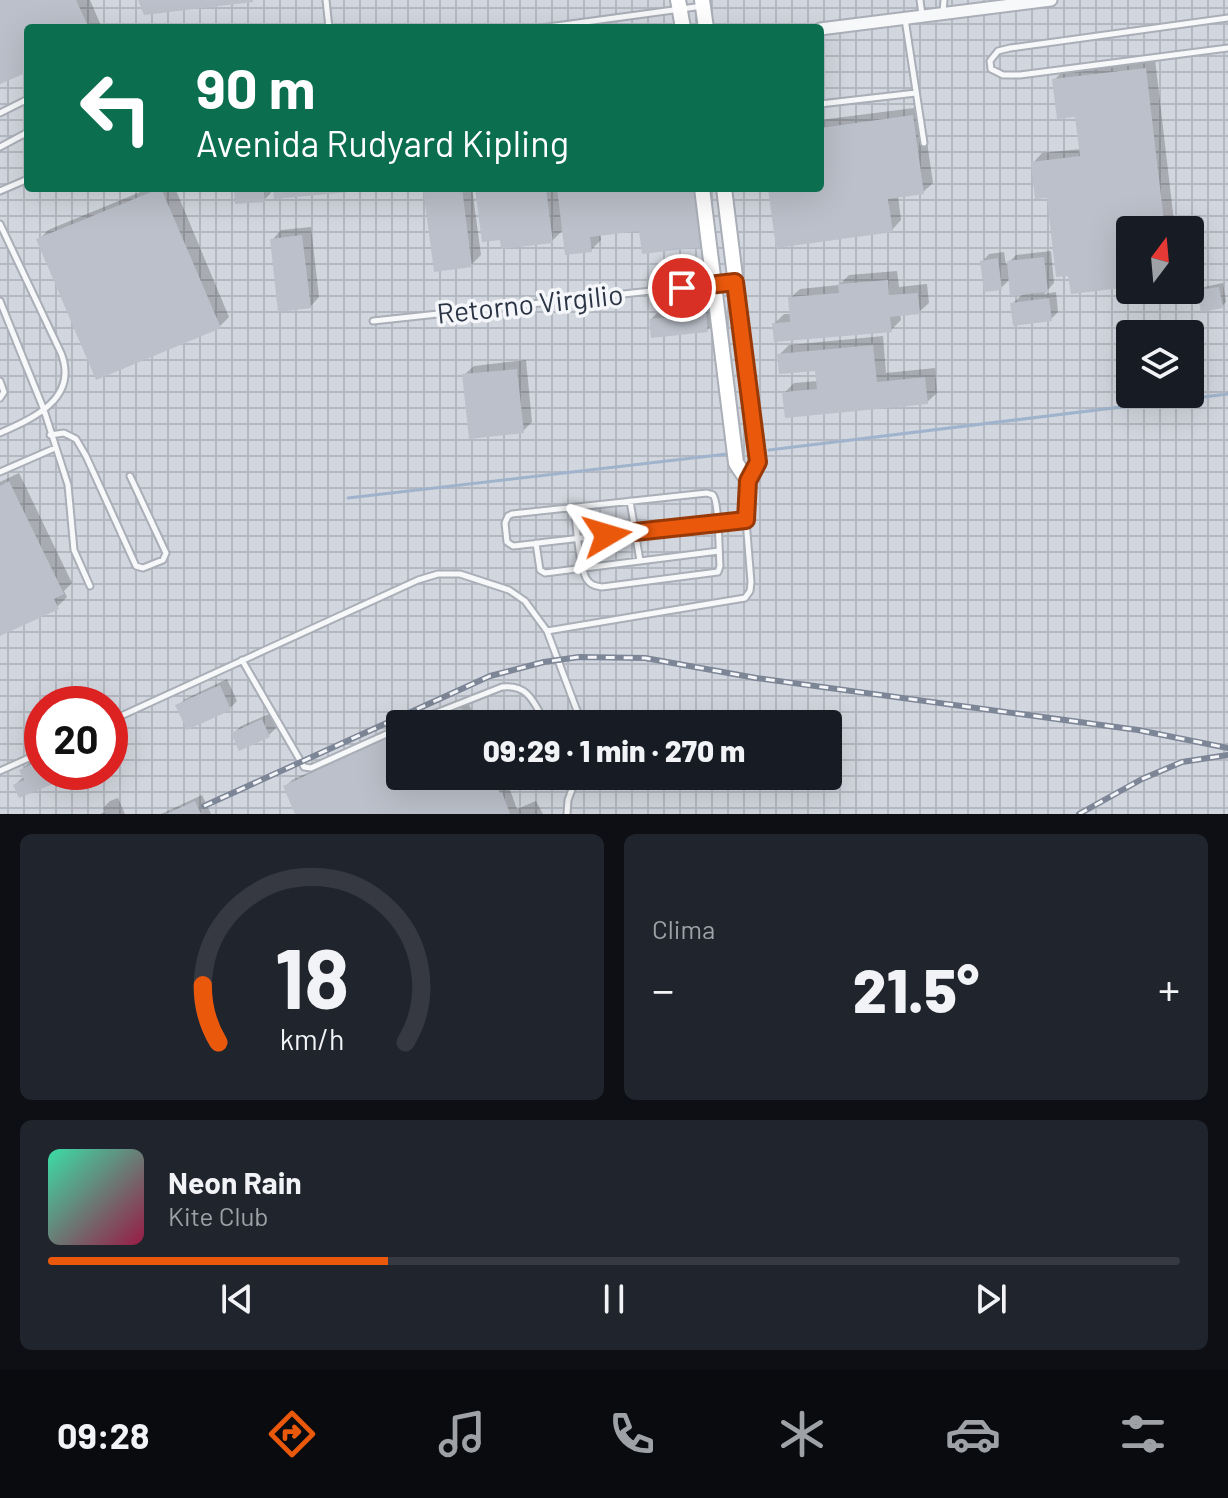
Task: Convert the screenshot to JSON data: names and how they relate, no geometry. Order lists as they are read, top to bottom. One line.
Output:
{"streets":{"lane":["Retorno Virgilio"]},"north":"top","page":{"turn":["90 m","Avenida Rudyard Kipling"],"limit":"20","trip":"09:29 · 1 min · 270 m","tile":"Clima","heat":["−","21.5°","+"],"song":["Neon Rain","Kite Club"],"tabs":"09:28","gauge":["18","km/h"]}}
